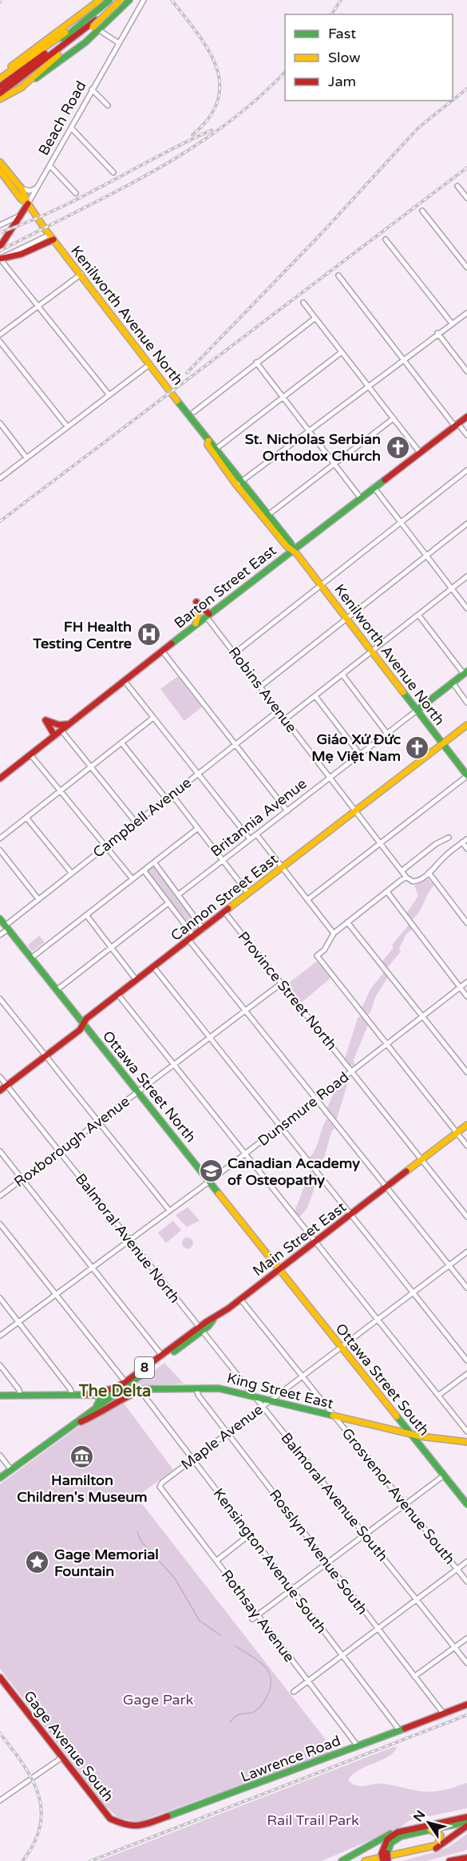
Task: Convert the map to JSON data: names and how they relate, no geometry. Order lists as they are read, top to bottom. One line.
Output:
{"streets":{"main road":["Beach Road","Kenilworth Avenue North","Barton Street East","Britannia Avenue","Cannon Street East","Ottawa Street North","Main Street East","8","Ottawa Street South","King Street East","Gage Avenue South","Lawrence Road"],"street":["Robins Avenue","Campbell Avenue","Province Street North","Dunsmure Road","Roxborough Avenue","Balmoral Avenue North","Maple Avenue","Grosvenor Avenue South","Balmoral Avenue South","Rosslyn Avenue South","Kensington Avenue South","Rothsay Avenue"]},"crossings":[["Beach Road","Kenilworth Avenue North"],["Kenilworth Avenue North","Barton Street East"],["Kenilworth Avenue North","Britannia Avenue"],["Kenilworth Avenue North","Cannon Street East"],["Barton Street East","Robins Avenue"],["Robins Avenue","Campbell Avenue"],["Robins Avenue","Britannia Avenue"],["Robins Avenue","Cannon Street East"],["Campbell Avenue","Ottawa Street North"],["Cannon Street East","Province Street North"],["Cannon Street East","Ottawa Street North"],["Cannon Street East","Balmoral Avenue North"],["Province Street North","Dunsmure Road"],["Province Street North","Roxborough Avenue"],["Province Street North","Main Street East"],["Ottawa Street North","Dunsmure Road"],["Ottawa Street North","Roxborough Avenue"],["Ottawa Street North","Main Street East"],["Ottawa Street North","Ottawa Street South"],["Dunsmure Road","Balmoral Avenue North"],["Roxborough Avenue","Balmoral Avenue North"],["Balmoral Avenue North","Main Street East"],["Balmoral Avenue North","Balmoral Avenue South"],["Main Street East","Ottawa Street South"],["Main Street East","King Street East"],["Main Street East","Grosvenor Avenue South"],["Main Street East","Balmoral Avenue South"],["Ottawa Street South","King Street East"],["Ottawa Street South","Maple Avenue"],["King Street East","Maple Avenue"],["King Street East","Grosvenor Avenue South"],["King Street East","Balmoral Avenue South"],["King Street East","Rosslyn Avenue South"],["King Street East","Kensington Avenue South"],["Maple Avenue","Grosvenor Avenue South"],["Maple Avenue","Balmoral Avenue South"],["Maple Avenue","Rosslyn Avenue South"],["Maple Avenue","Kensington Avenue South"],["Maple Avenue","Rothsay Avenue"],["Rosslyn Avenue South","Lawrence Road"],["Kensington Avenue South","Lawrence Road"],["Rothsay Avenue","Lawrence Road"],["Gage Avenue South","Lawrence Road"]],"districts":["The Delta"],"parks":["Gage Park","Rail Trail Park"],"places":{"church":["St. Nicholas Serbian Orthodox Church","Giáo Xứ Đức Mẹ Việt Nam"],"hospital":["FH Health Testing Centre"],"school or university":["Canadian Academy of Osteopathy"],"museum":["Hamilton Children's Museum"],"place":["Gage Memorial Fountain"]},"legend":["Fast","Slow","Jam"],"north":"top left"}
